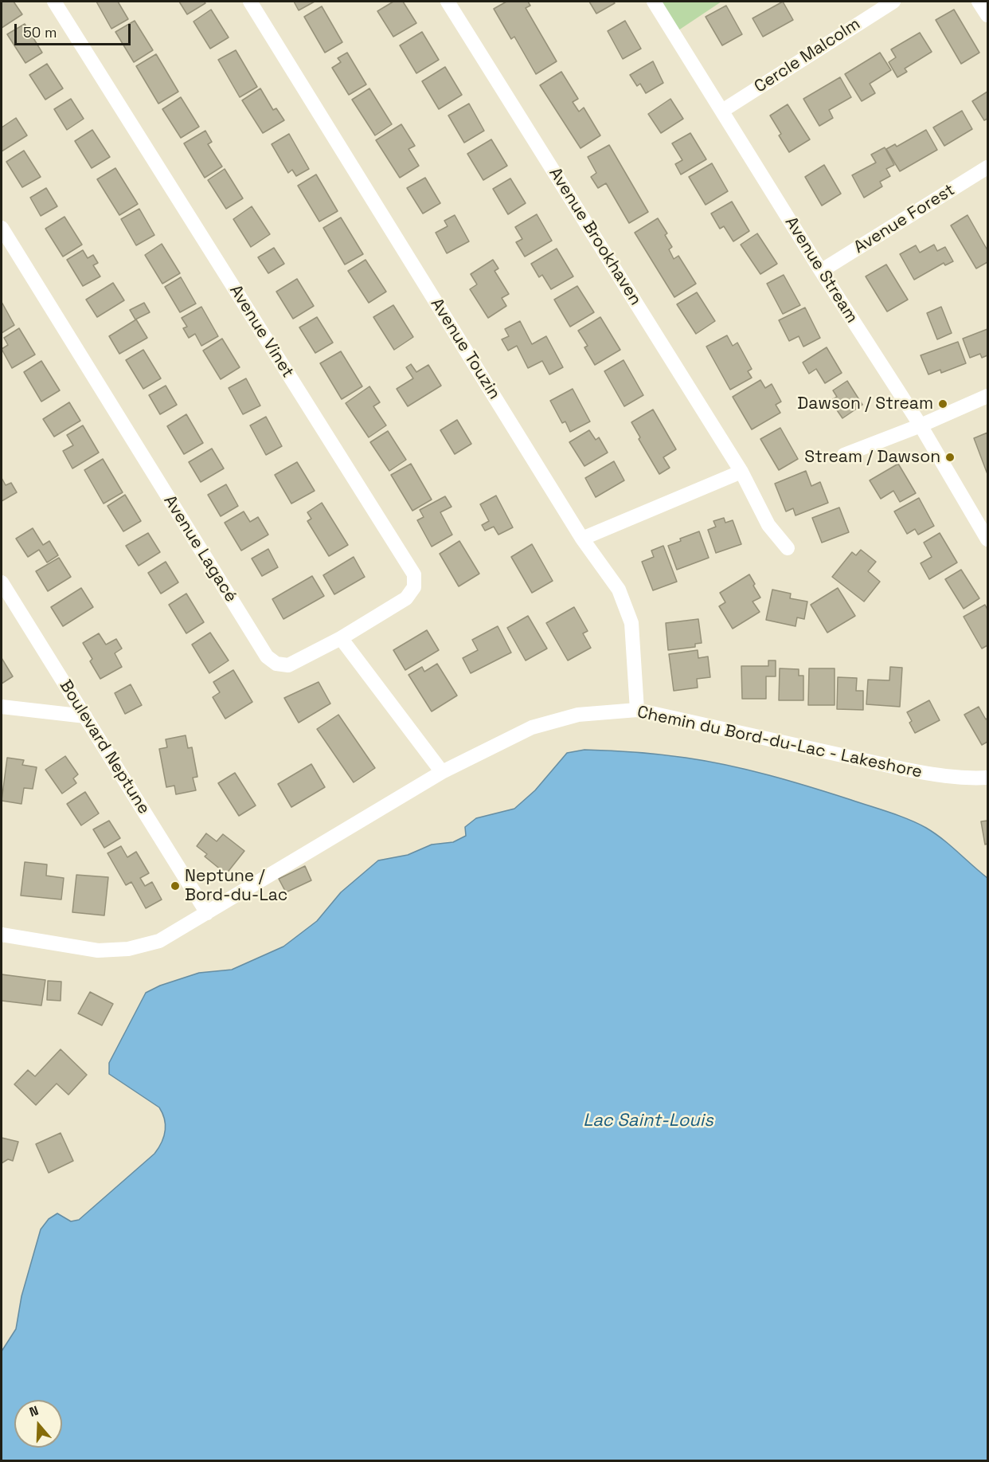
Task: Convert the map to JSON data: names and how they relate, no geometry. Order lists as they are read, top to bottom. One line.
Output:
{"streets":{"street":["Cercle Malcolm","Avenue Forest","Avenue Brookhaven","Avenue Stream","Avenue Vinet","Avenue Touzin","Avenue Lagacé","Chemin du Bord-du-Lac - Lakeshore","Boulevard Neptune"]},"crossings":[["Cercle Malcolm","Avenue Stream"],["Avenue Forest","Avenue Stream"],["Avenue Vinet","Avenue Lagacé"],["Avenue Touzin","Chemin du Bord-du-Lac - Lakeshore"],["Chemin du Bord-du-Lac - Lakeshore","Boulevard Neptune"]],"water":["Lac Saint-Louis"],"places":["Dawson / Stream","Stream / Dawson","Neptune / Bord-du-Lac"],"scale_bar":"50 m","north":"top"}
